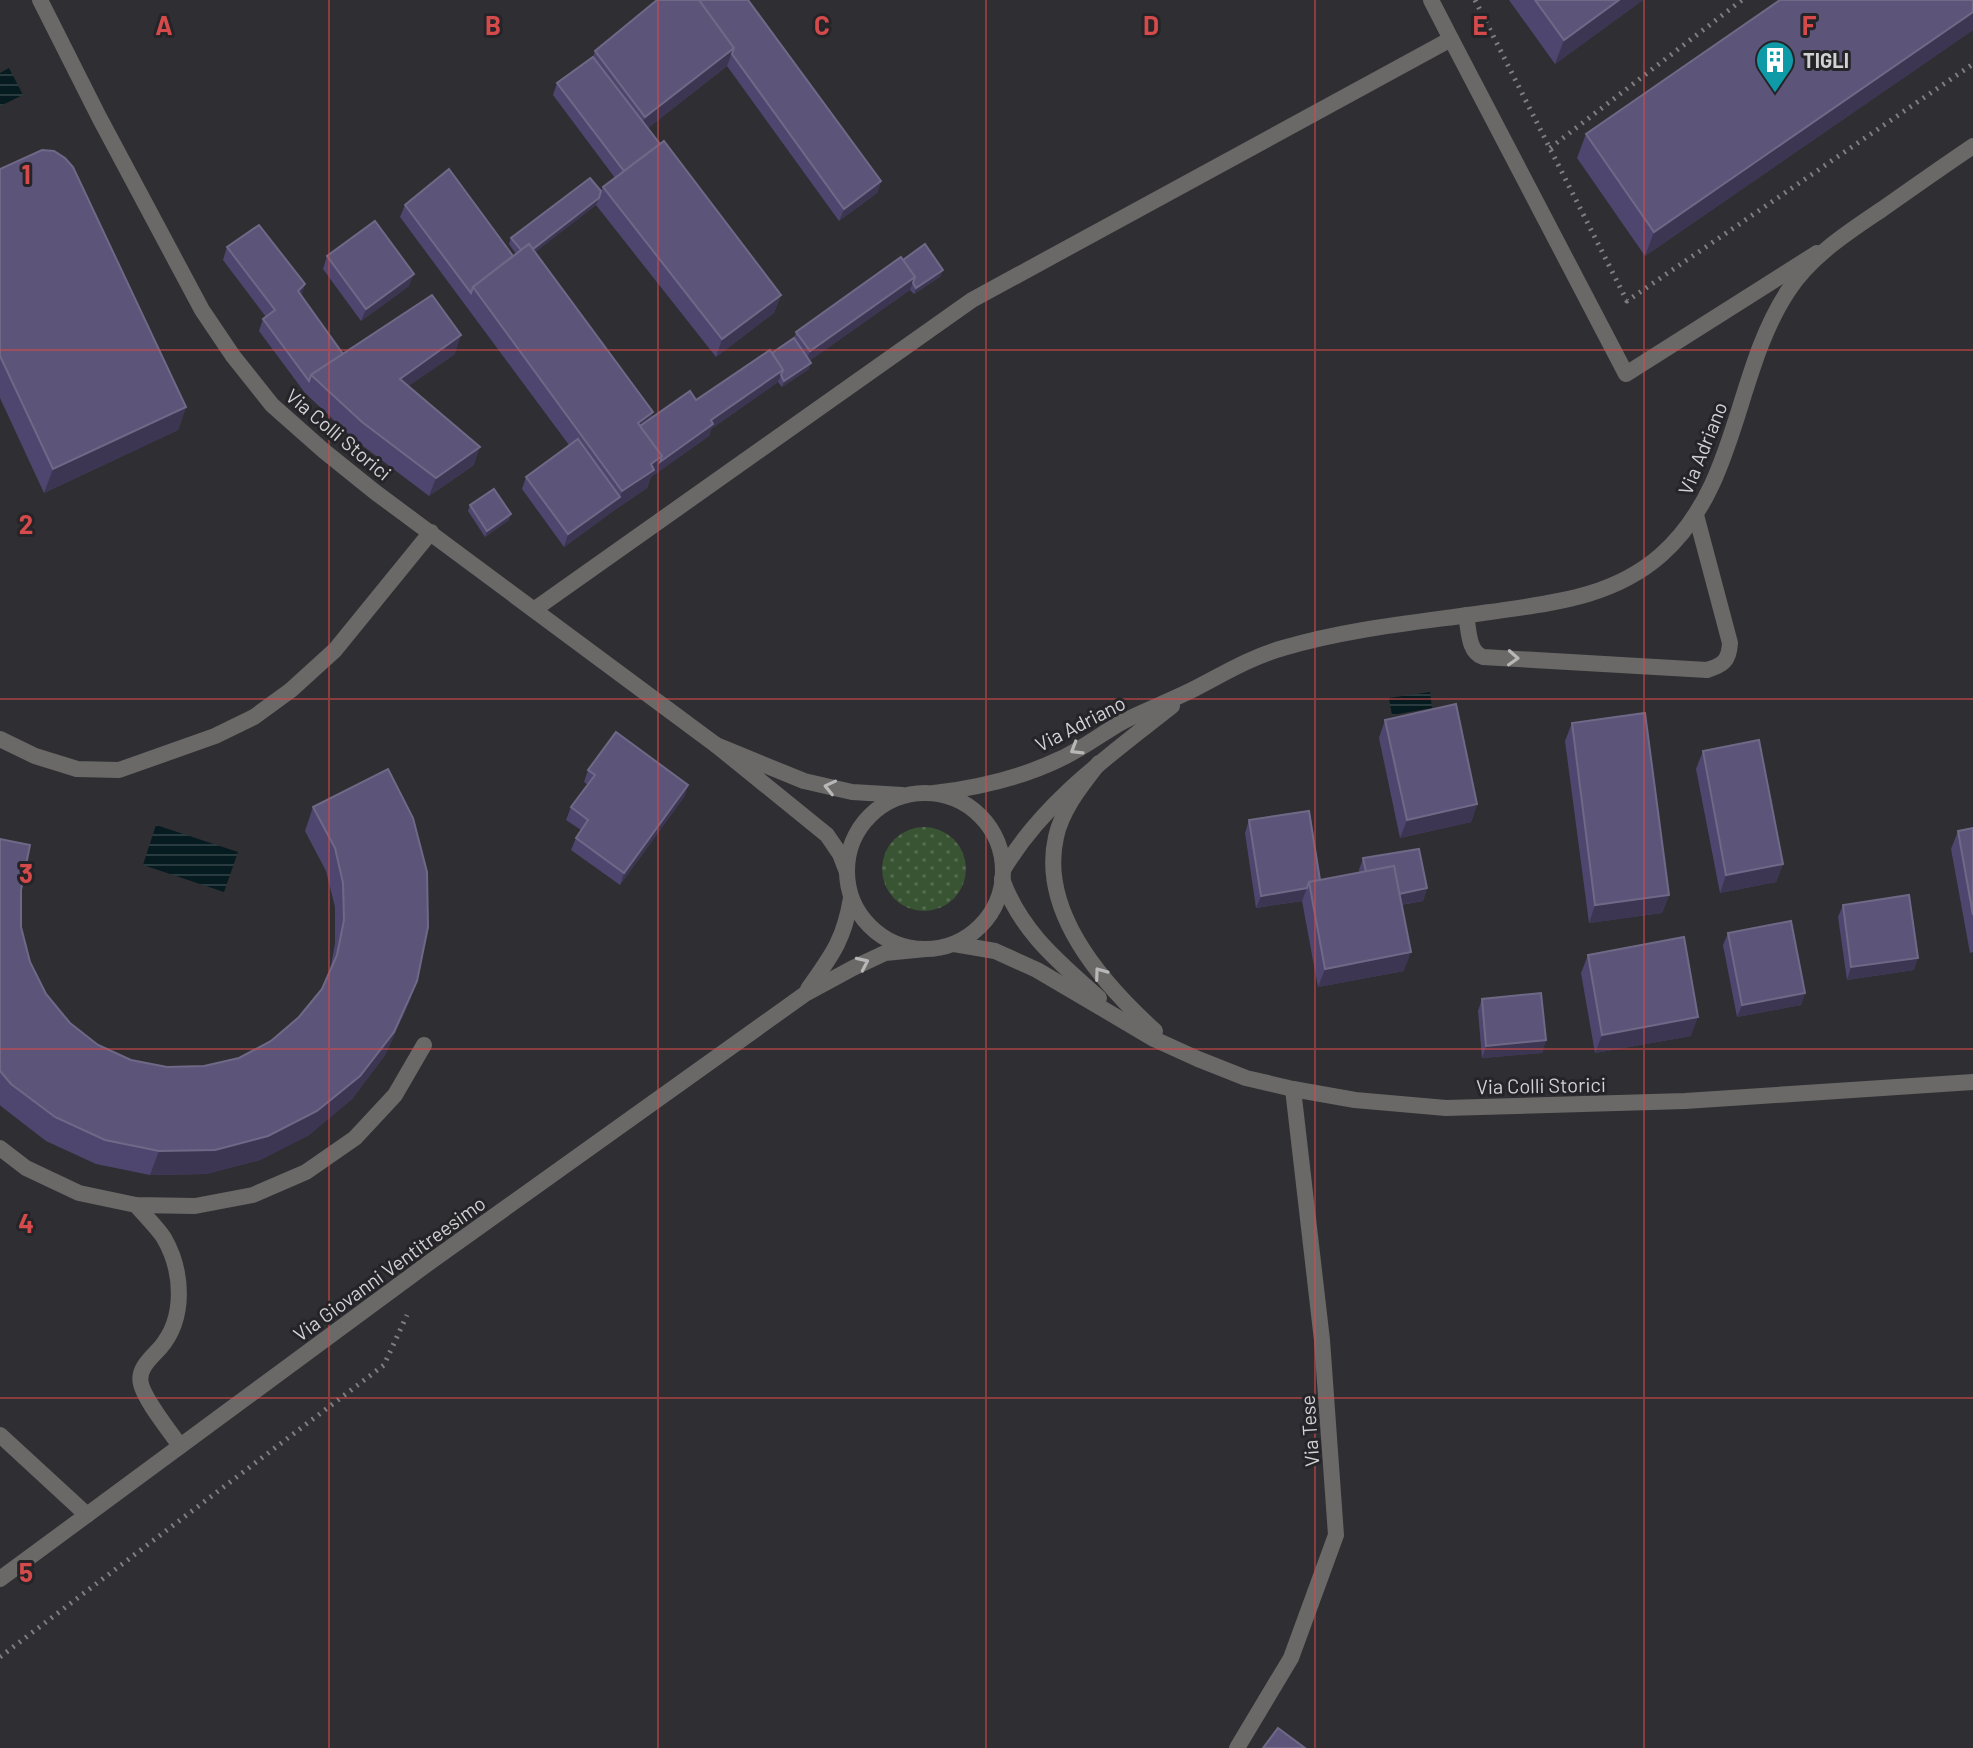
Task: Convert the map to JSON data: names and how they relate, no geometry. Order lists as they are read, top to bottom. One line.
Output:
{"streets":{"street":["Via Colli Storici","Via Adriano","Via Giovanni Ventitreesimo","Via Tese"]},"crossings":[["Via Colli Storici","Via Adriano"],["Via Colli Storici","Via Giovanni Ventitreesimo"],["Via Colli Storici","Via Tese"],["Via Adriano","Via Giovanni Ventitreesimo"]],"places":{"building":["TIGLI"]},"grid":{"columns":["A","B","C","D","E","F"],"rows":["1","2","3","4","5"]}}
